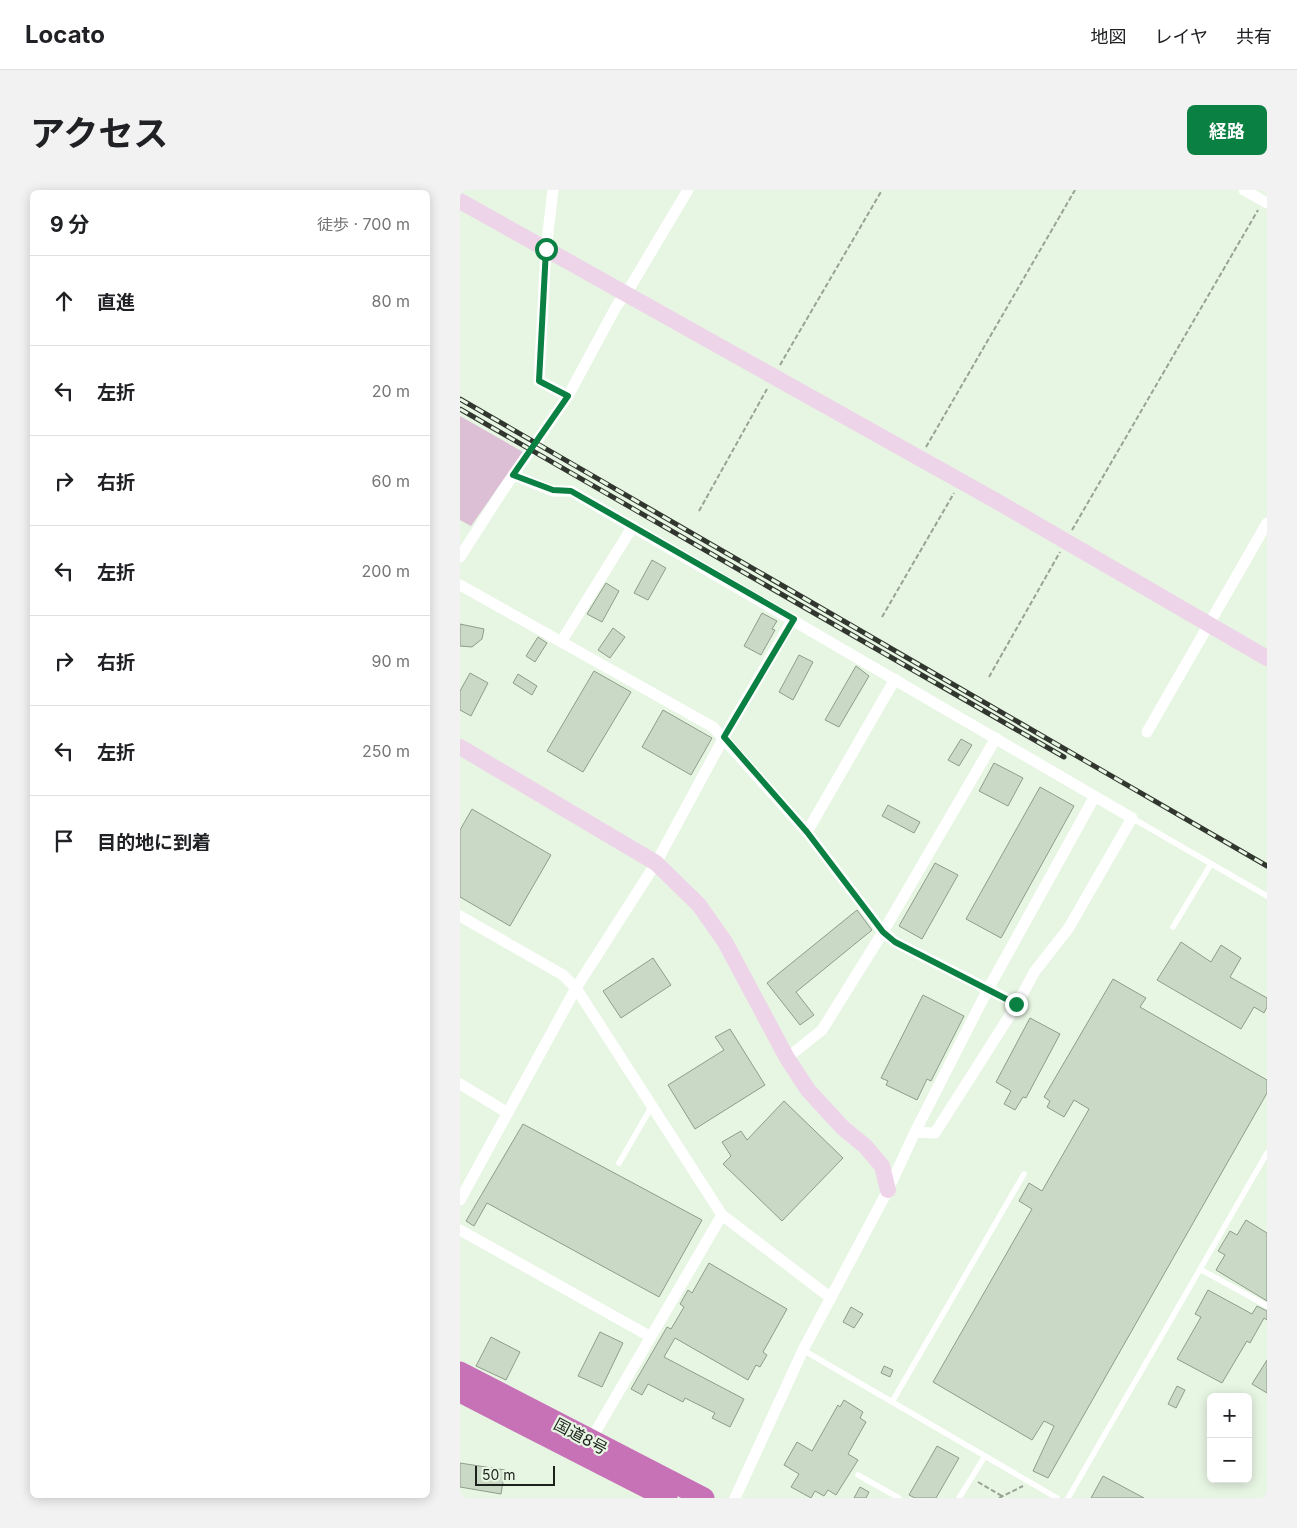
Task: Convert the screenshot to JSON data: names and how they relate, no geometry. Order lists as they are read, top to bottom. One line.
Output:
{"streets":{"highway":["国道8号"]},"scale_bar":"50 m","page":{"header":"Locato","nav":["地図","レイヤ","共有"],"title":"アクセス","buttons":"経路","heading":["9 分","徒歩 · 700 m"],"list":[["直進","80 m"],["左折","20 m"],["右折","60 m"],["左折","200 m"],["右折","90 m"],["左折","250 m"],"目的地に到着"],"map_buttons":["+","−"],"scale":"50 m"}}
